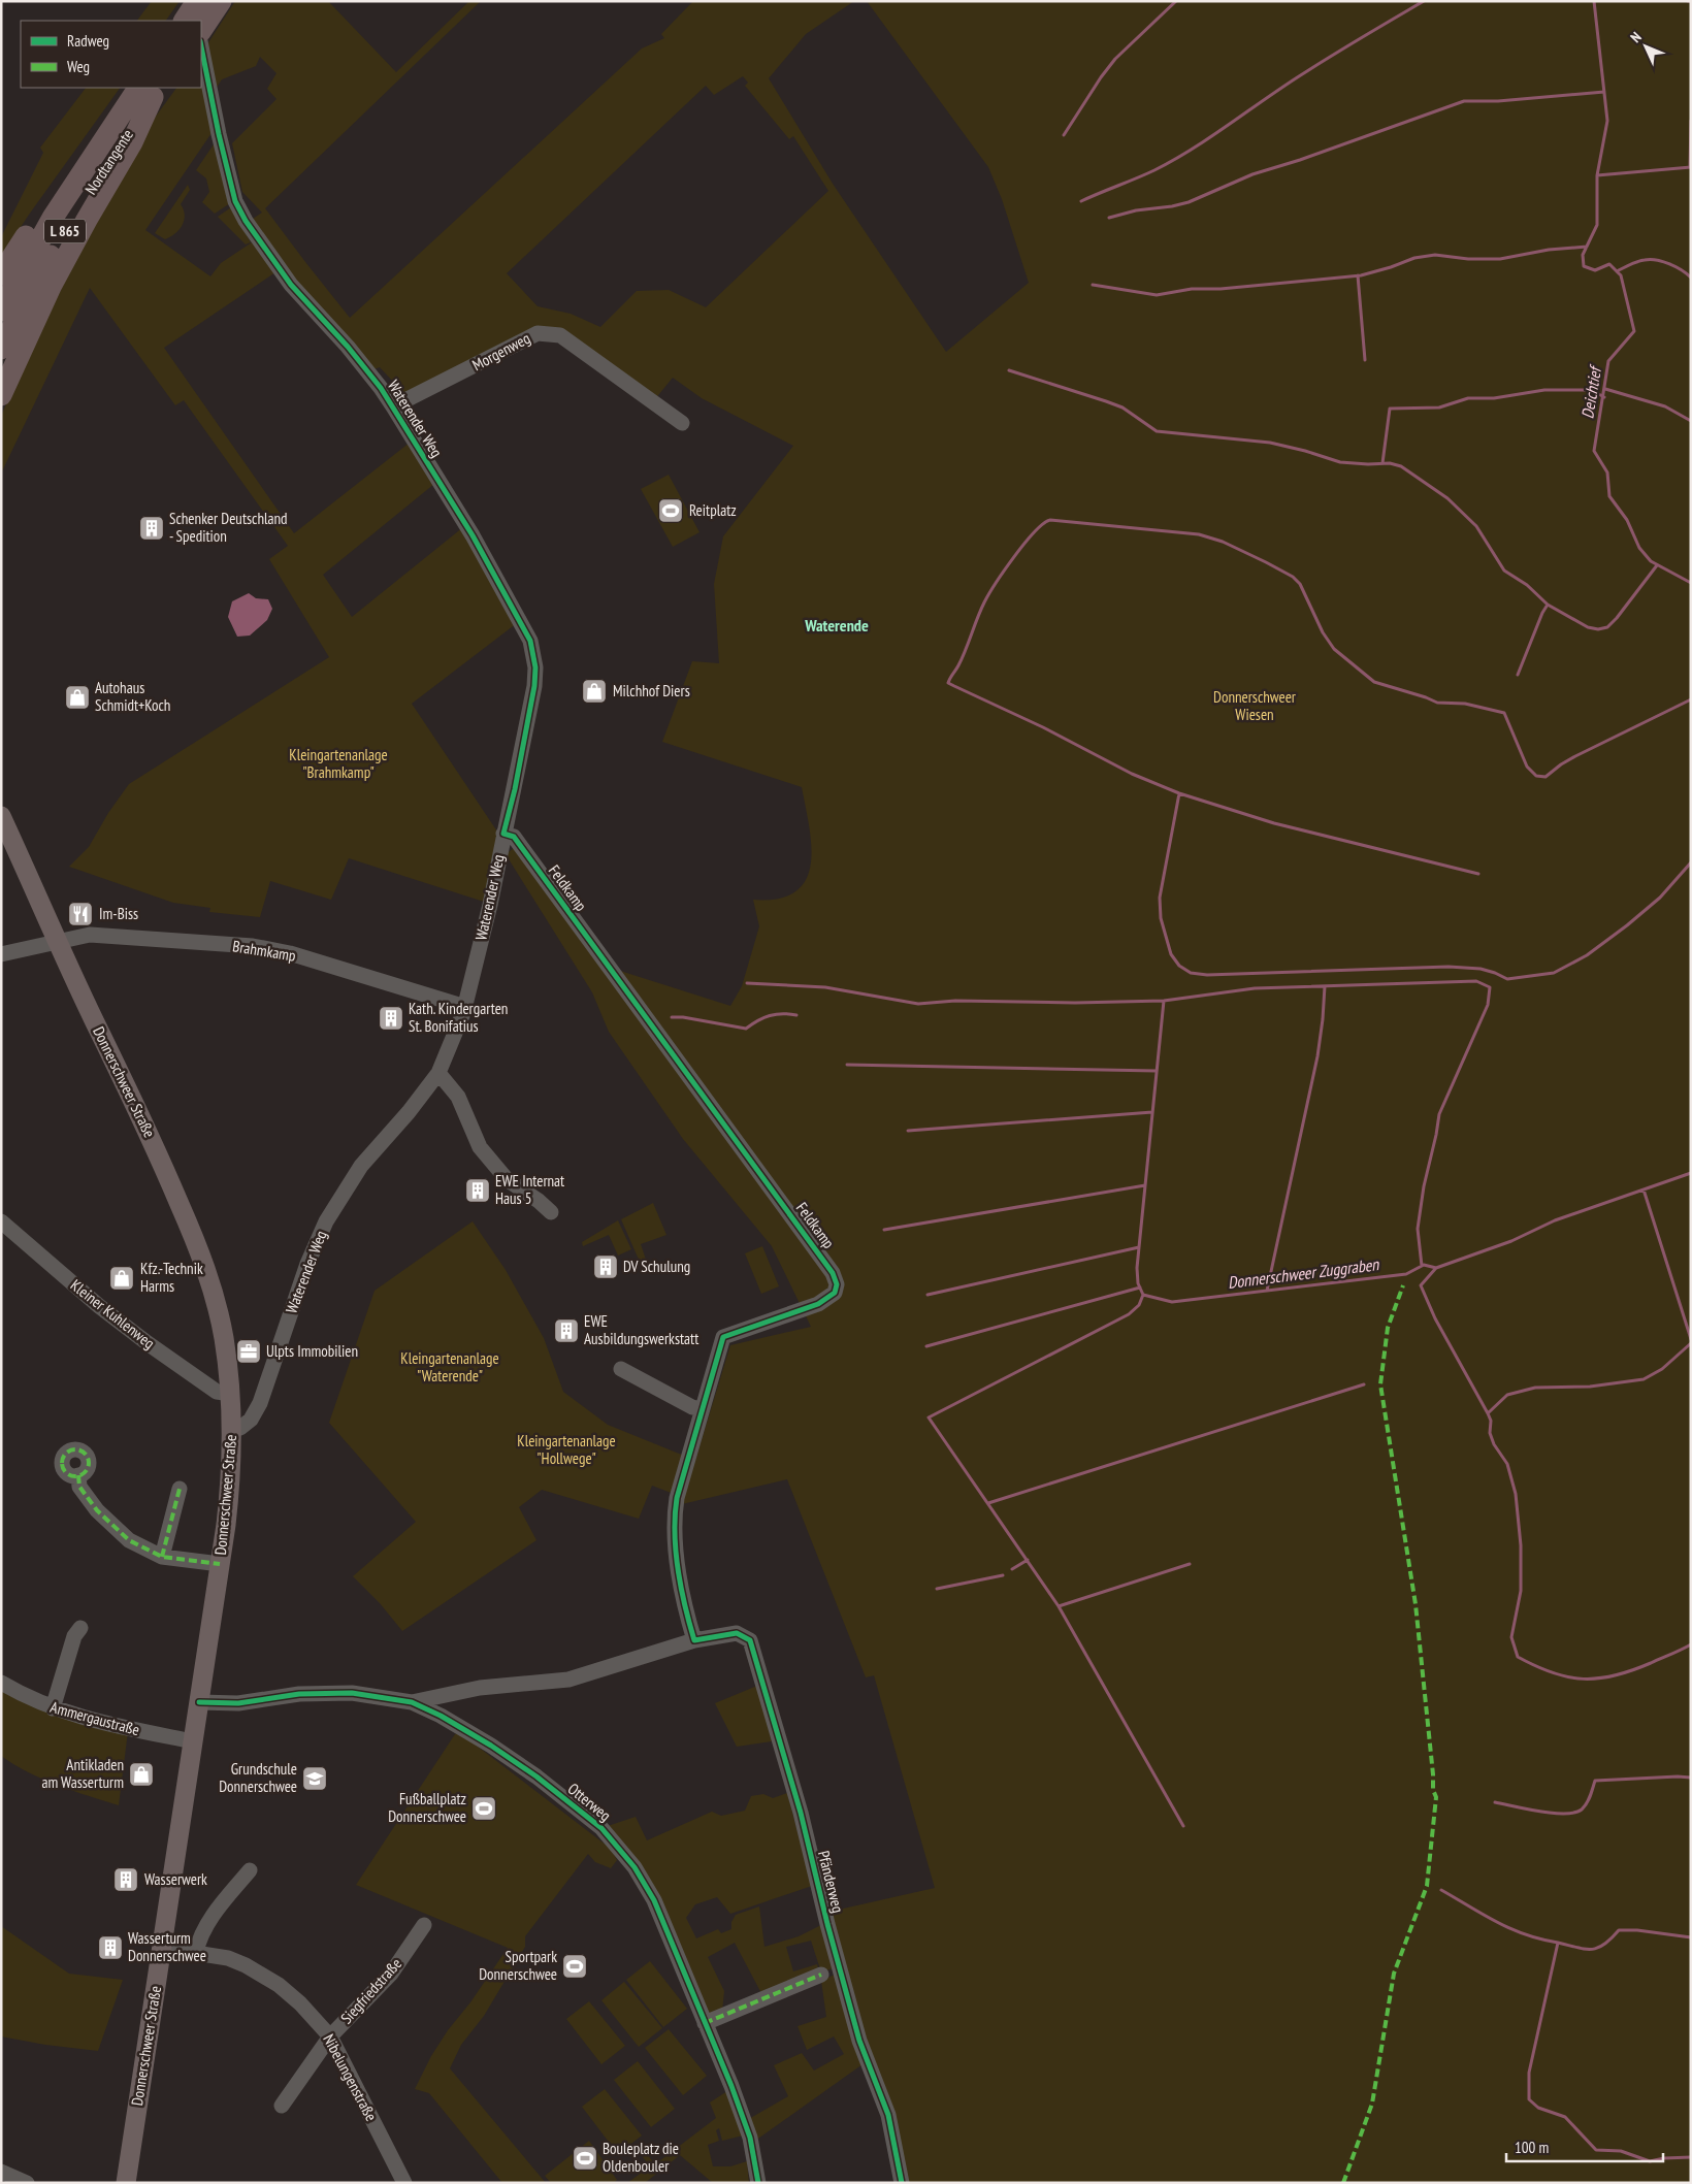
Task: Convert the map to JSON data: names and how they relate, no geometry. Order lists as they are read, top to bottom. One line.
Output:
{"streets":{"highway":["Nordtangente","L 865"],"main road":["Donnerschweer Straße"],"street":["Morgenweg","Waterender Weg","Feldkamp","Brahmkamp","Kleiner Kuhlenweg","Ammergaustraße","Otterweg","Pfänderweg","Siegfriedstraße","Nibelungenstraße"]},"crossings":[["Morgenweg","Waterender Weg"],["Waterender Weg","Feldkamp"],["Waterender Weg","Brahmkamp"],["Waterender Weg","Donnerschweer Straße"],["Feldkamp","Pfänderweg"],["Brahmkamp","Donnerschweer Straße"],["Donnerschweer Straße","Kleiner Kuhlenweg"],["Donnerschweer Straße","Ammergaustraße"],["Donnerschweer Straße","Otterweg"],["Donnerschweer Straße","Nibelungenstraße"],["Otterweg","Pfänderweg"],["Siegfriedstraße","Nibelungenstraße"]],"districts":["Waterende"],"water":["Deichtief","Donnerschweer Zuggraben"],"parks":["Donnerschweer Wiesen","Kleingartenanlage \"Brahmkamp\"","Kleingartenanlage \"Waterende\"","Kleingartenanlage \"Hollwege\""],"places":{"sports":["Reitplatz","Fußballplatz Donnerschwee","Sportpark Donnerschwee","Bouleplatz die Oldenbouler"],"building":["Schenker Deutschland - Spedition","Kath. Kindergarten St. Bonifatius","EWE Internat Haus 5","DV Schulung","EWE Ausbildungswerkstatt","Wasserwerk","Wasserturm Donnerschwee"],"shop":["Milchhof Diers","Autohaus Schmidt+Koch","Kfz.-Technik Harms","Antikladen am Wasserturm"],"restaurant":["Im-Biss"],"office":["Ulpts Immobilien"],"school or university":["Grundschule Donnerschwee"]},"legend":["Radweg","Weg"],"scale_bar":"100 m","north":"top left"}
